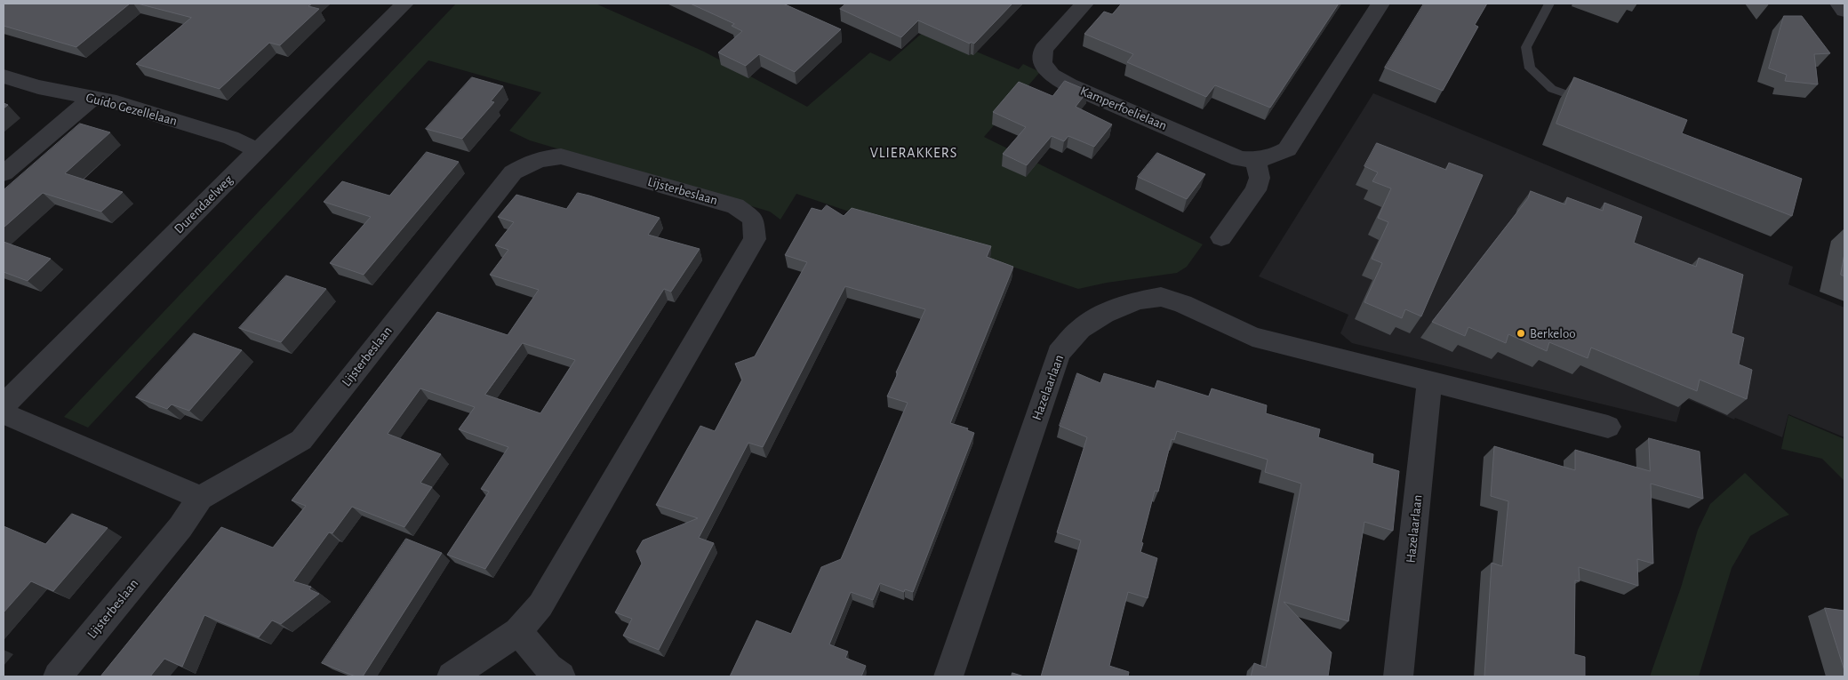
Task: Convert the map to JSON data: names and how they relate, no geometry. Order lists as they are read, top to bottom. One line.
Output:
{"streets":{"street":["Kamperfoelielaan","Guido Gezellelaan","Lijsterbeslaan","Durendaelweg","Hazelaarlaan"]},"crossings":[["Guido Gezellelaan","Durendaelweg"]],"districts":["VLIERAKKERS"],"places":["Berkeloo"]}
